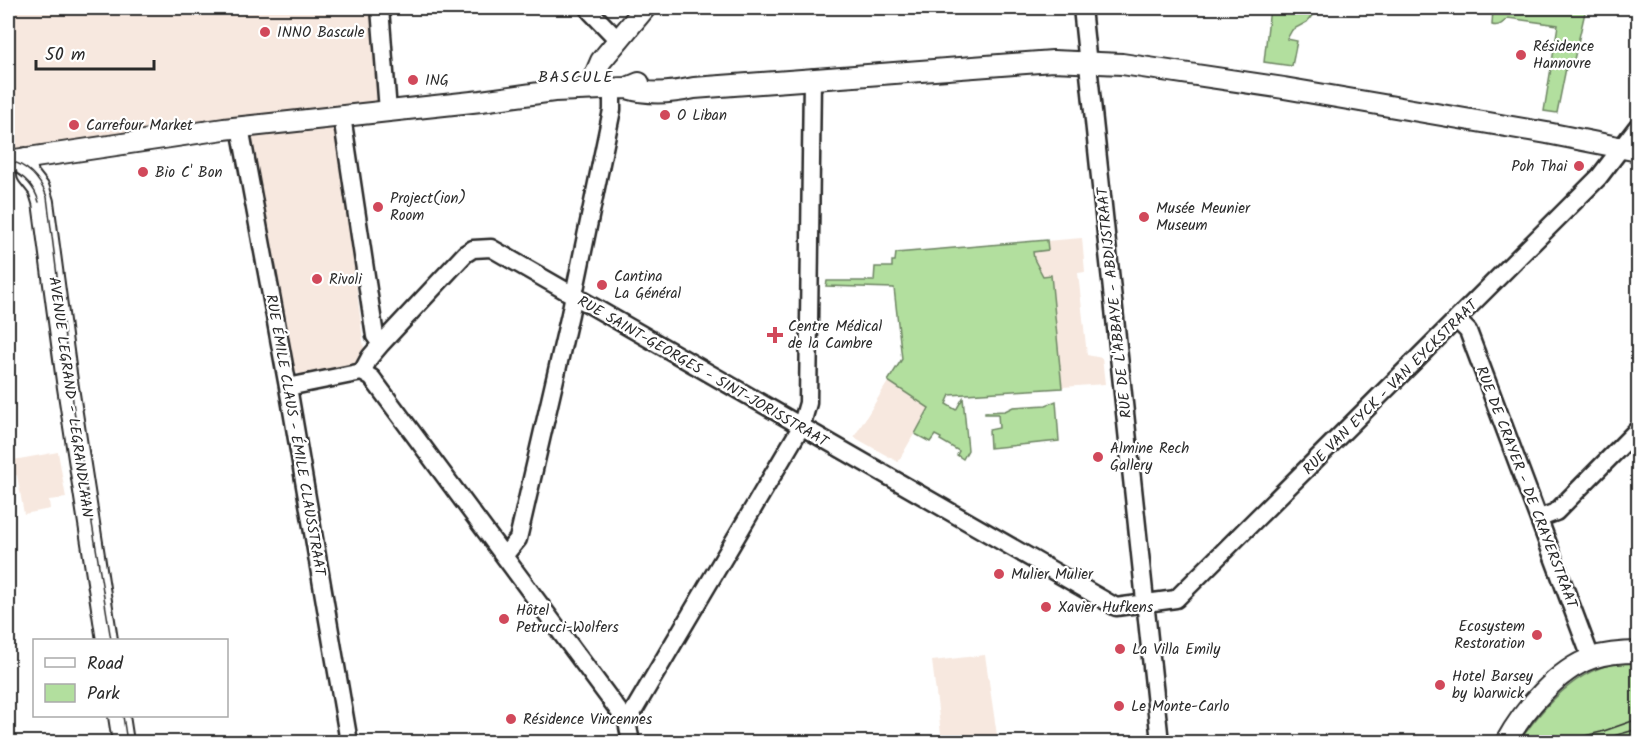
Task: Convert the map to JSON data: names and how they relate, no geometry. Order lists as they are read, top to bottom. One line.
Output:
{"streets":{"main road":["AVENUE LEGRAND - LEGRANDLAAN"],"street":["RUE DE L'ABBAYE - ABDIJSTRAAT","RUE SAINT-GEORGES - SINT-JORISSTRAAT","RUE VAN EYCK - VAN EYCKSTRAAT","RUE ÉMILE CLAUS - ÉMILE CLAUSSTRAAT","RUE DE CRAYER - DE CRAYERSTRAAT"]},"crossings":[["RUE DE L'ABBAYE - ABDIJSTRAAT","RUE SAINT-GEORGES - SINT-JORISSTRAAT"],["RUE DE L'ABBAYE - ABDIJSTRAAT","RUE VAN EYCK - VAN EYCKSTRAAT"],["RUE SAINT-GEORGES - SINT-JORISSTRAAT","RUE VAN EYCK - VAN EYCKSTRAAT"],["RUE VAN EYCK - VAN EYCKSTRAAT","RUE DE CRAYER - DE CRAYERSTRAAT"]],"districts":["BASCULE"],"places":{"other":["INNO Bascule","Résidence Hannovre","ING","O Liban","Carrefour Market","Poh Thai","Bio C' Bon","Project(ion) Room","Musée Meunier Museum","Rivoli","Cantina La Général","Almine Rech Gallery","Mulier Mulier","Xavier Hufkens","Hôtel Petrucci-Wolfers","Ecosystem Restoration","La Villa Emily","Hotel Barsey by Warwick","Le Monte-Carlo","Résidence Vincennes"],"health":["Centre Médical de la Cambre"]},"legend":["Road","Park"],"scale_bar":"50 m"}
